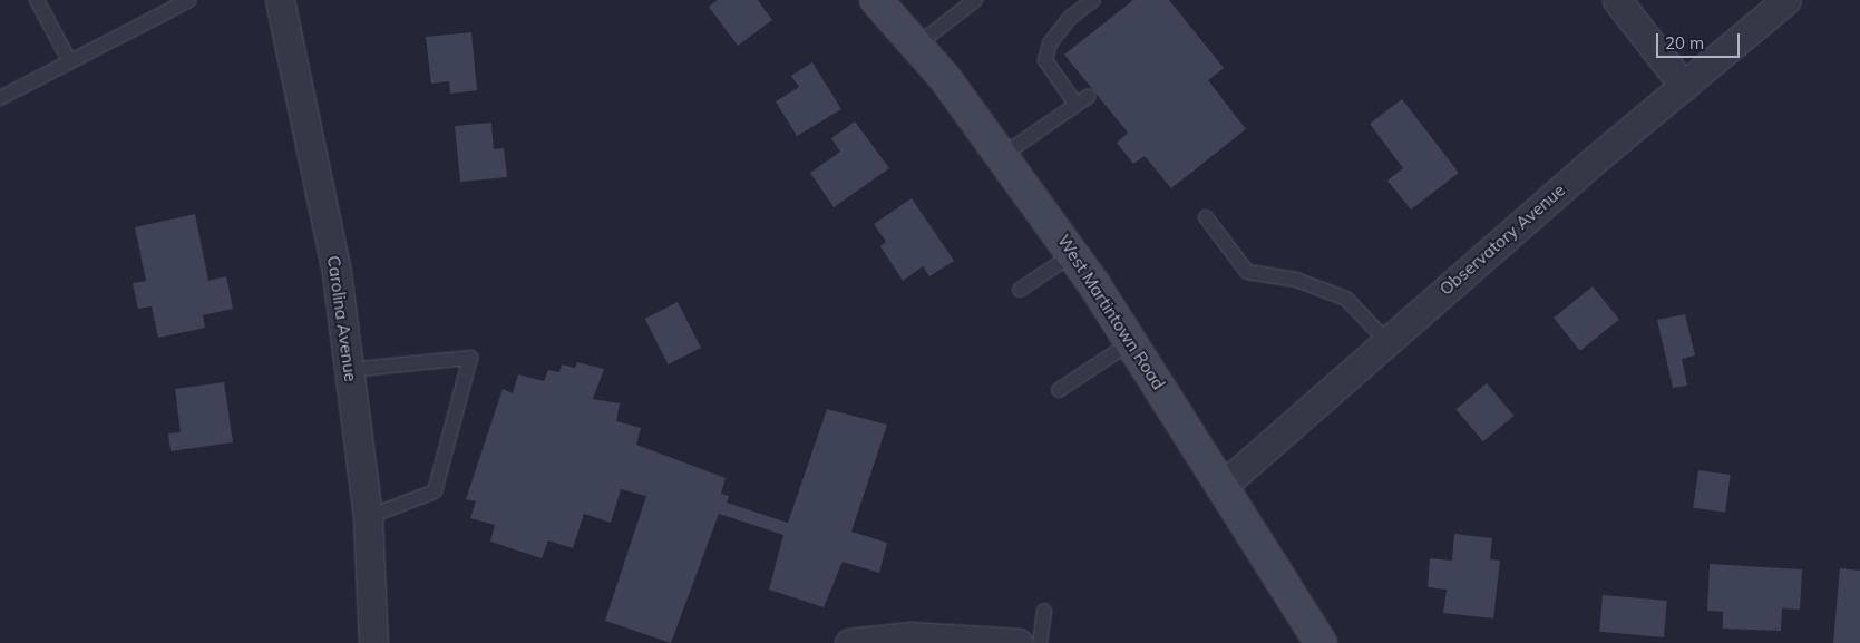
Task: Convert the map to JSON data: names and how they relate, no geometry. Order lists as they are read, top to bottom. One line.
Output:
{"streets":{"main road":["West Martintown Road"],"street":["Observatory Avenue","Carolina Avenue"]},"crossings":[["Observatory Avenue","West Martintown Road"]],"scale_bar":"20 m"}
